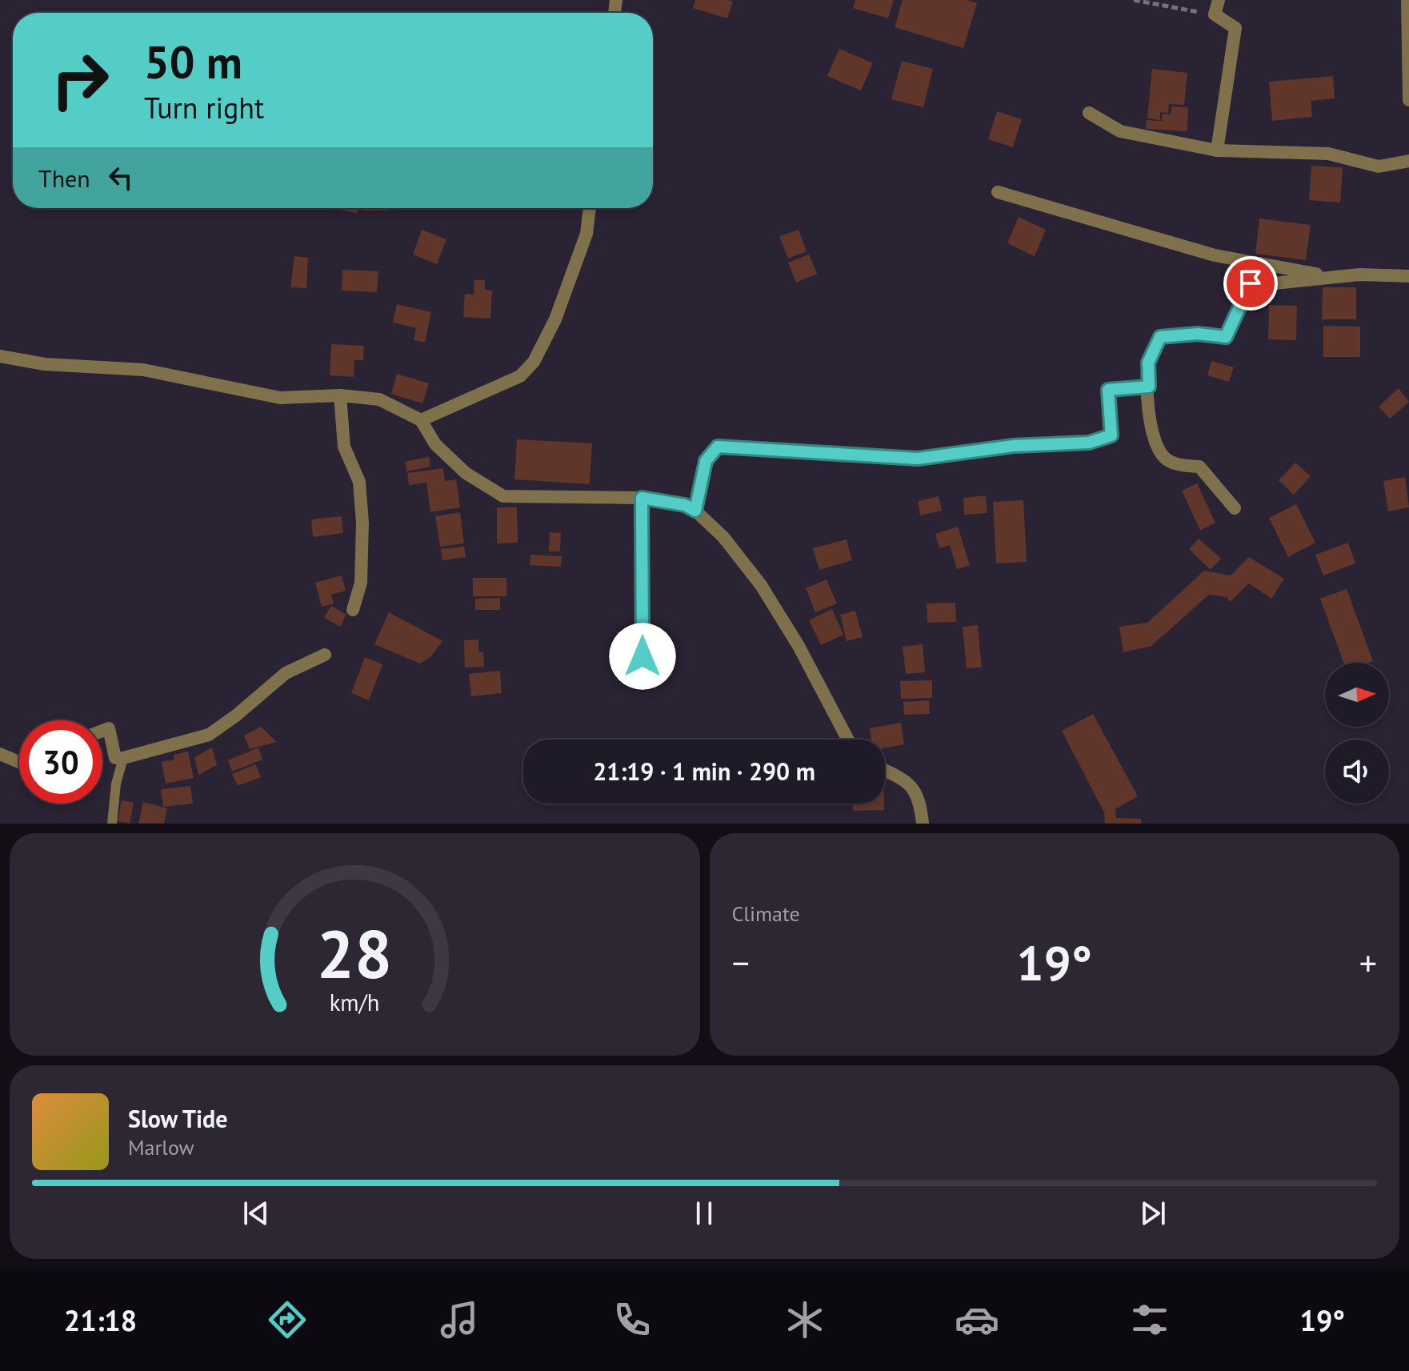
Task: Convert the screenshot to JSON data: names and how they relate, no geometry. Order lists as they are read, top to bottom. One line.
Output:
{"north":"right","page":{"turn":["50 m","Turn right"],"then":"Then","limit":"30","trip":"21:19 · 1 min · 290 m","tile":"Climate","heat":["−","19°","+"],"song":["Slow Tide","Marlow"],"tabs":["21:18","19°"],"gauge":["28","km/h"]}}
